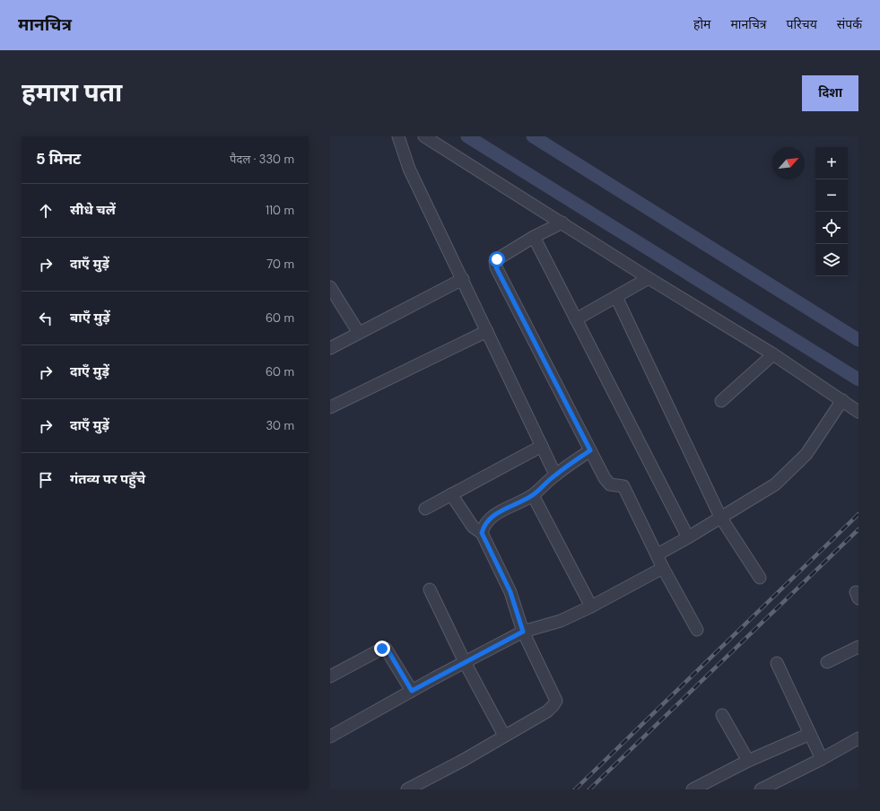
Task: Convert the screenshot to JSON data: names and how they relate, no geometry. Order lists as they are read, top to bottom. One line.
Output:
{"north":"top right","page":{"header":"मानचित्र","nav":["होम","मानचित्र","परिचय","संपर्क"],"buttons":"दिशा","title":"हमारा पता","heading":["5 मिनट","पैदल · 330 m"],"map_buttons":["+","−"],"list":[["सीधे चलें","110 m"],["दाएँ मुड़ें","70 m"],["बाएँ मुड़ें","60 m"],["दाएँ मुड़ें","60 m"],["दाएँ मुड़ें","30 m"],"गंतव्य पर पहुँचे"]}}
